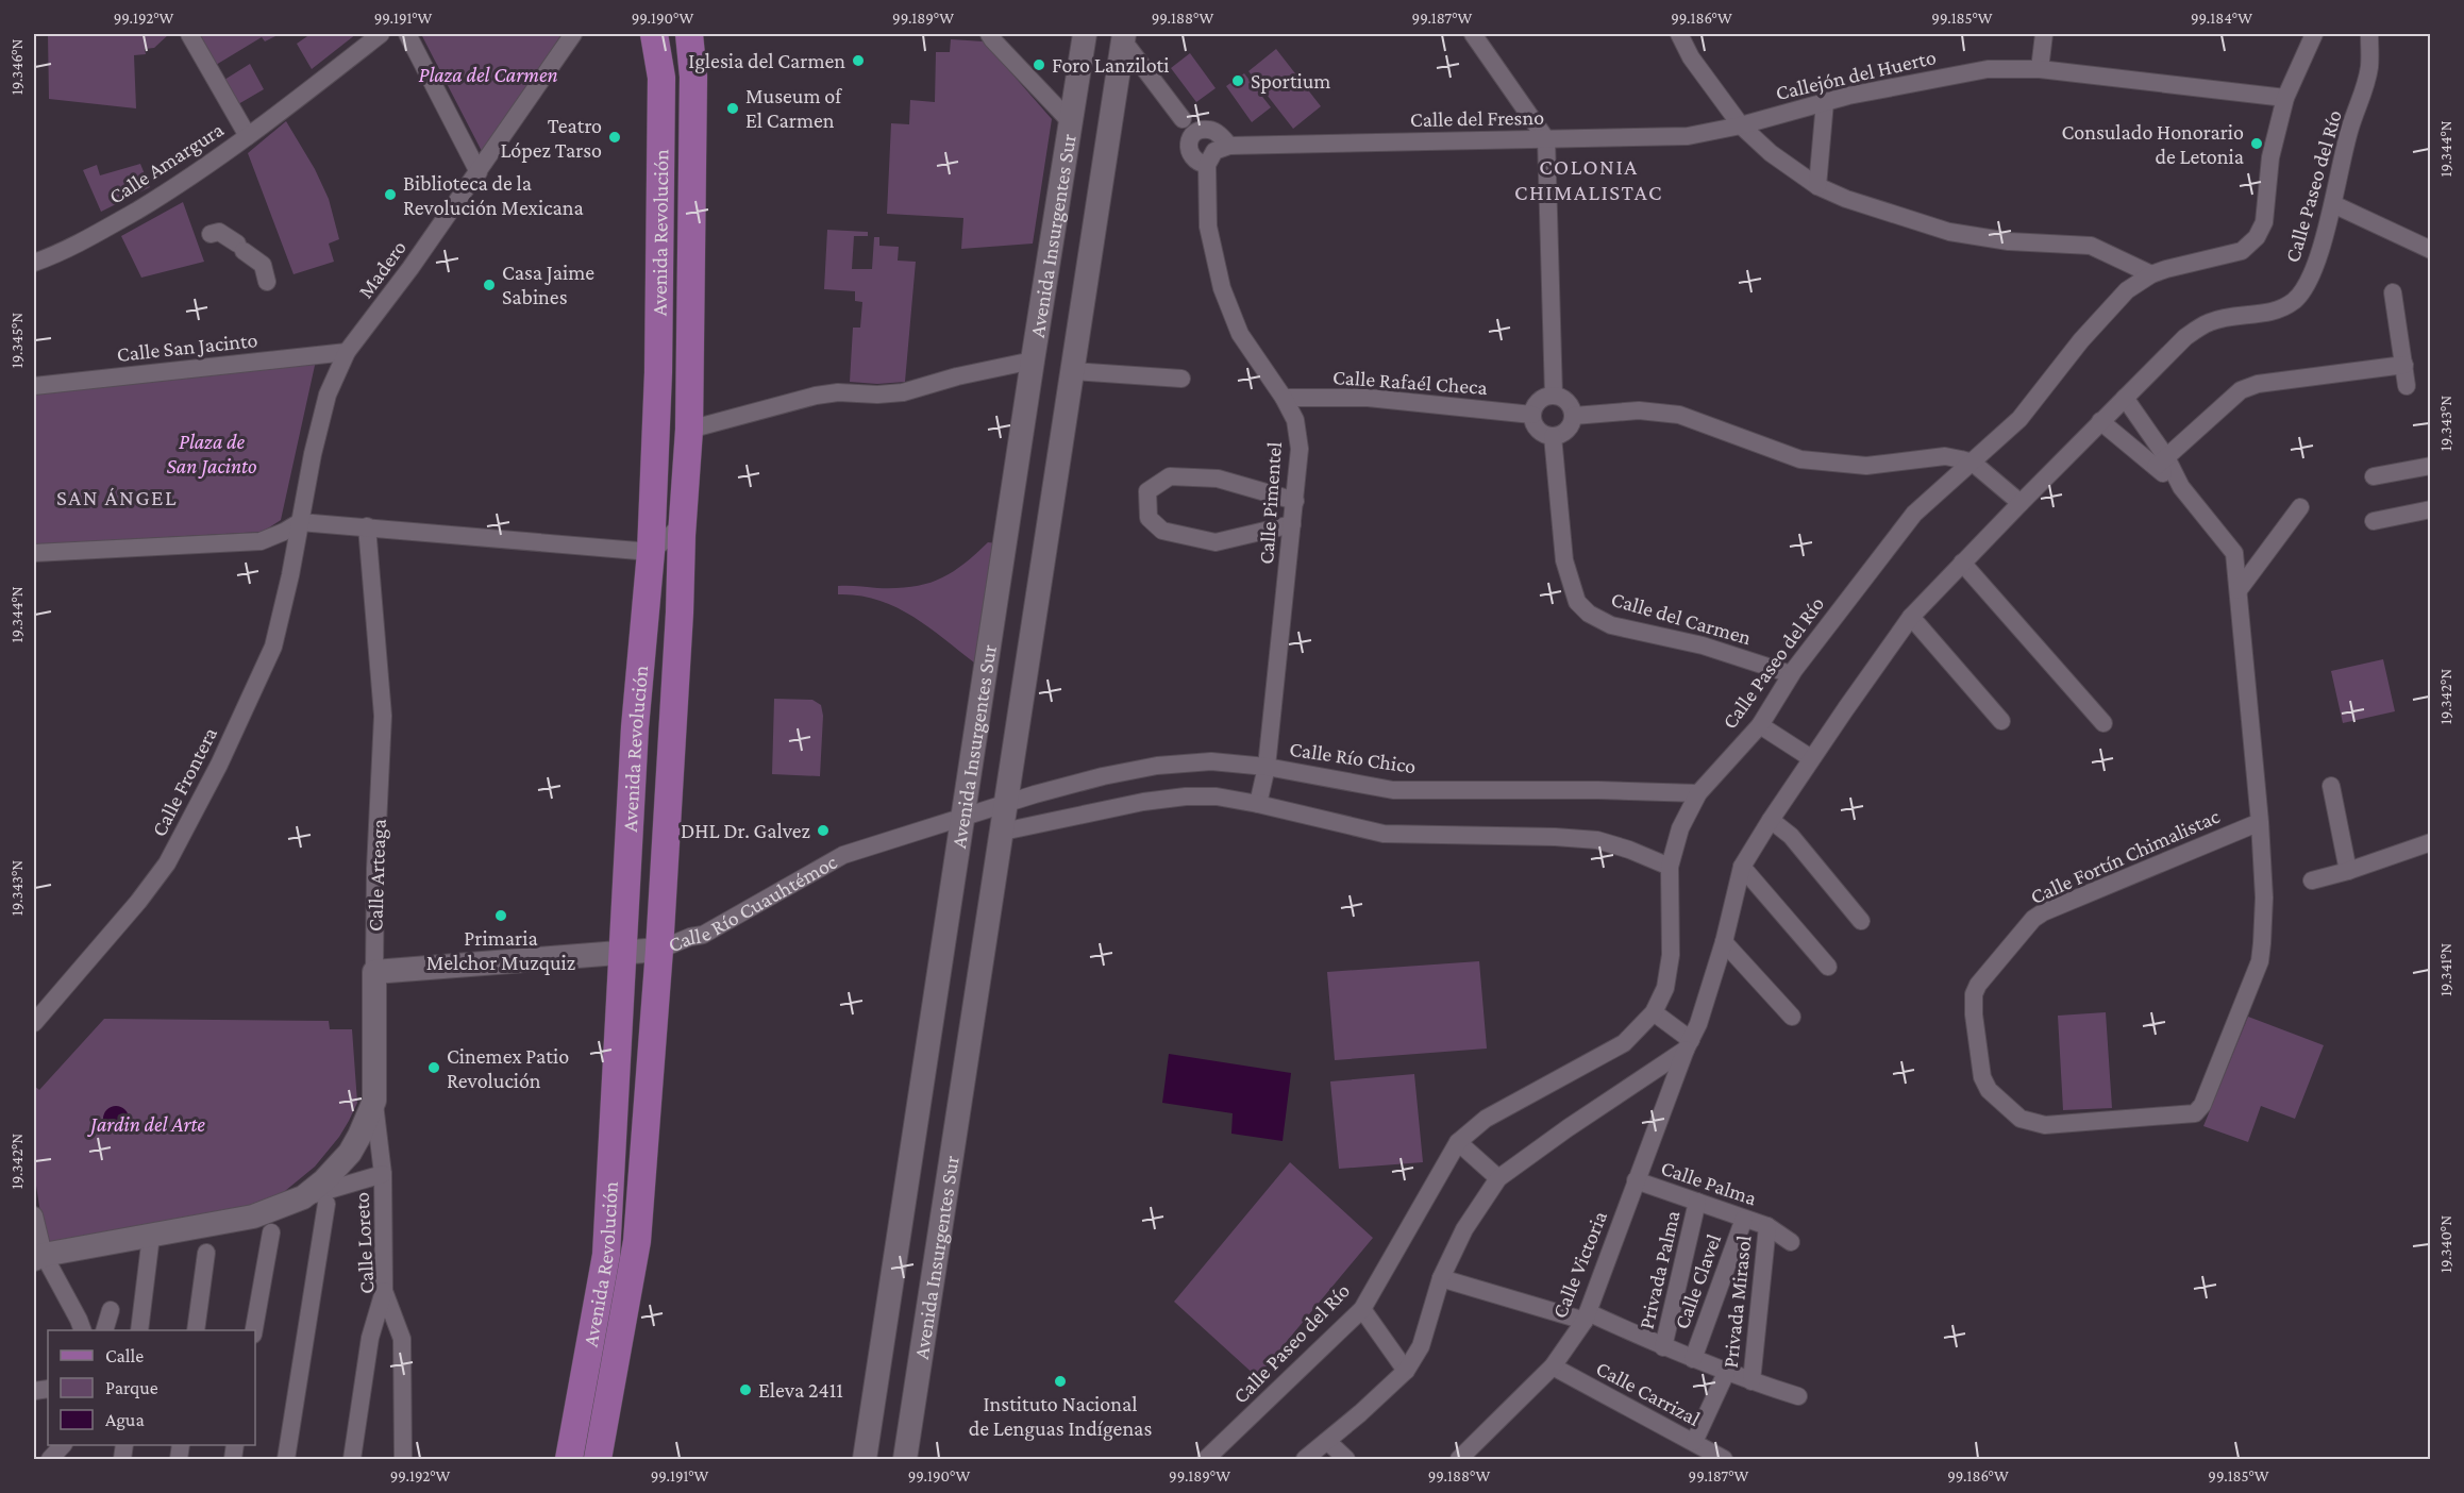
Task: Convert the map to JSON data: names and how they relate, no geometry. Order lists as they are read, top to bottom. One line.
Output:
{"streets":{"main road":["Avenida Revolución","Avenida Insurgentes Sur","Calle Arteaga","Calle Río Cuauhtémoc"],"street":["Callejón del Huerto","Calle del Fresno","Calle Amargura","Calle Paseo del Río","Madero","Calle San Jacinto","Calle Rafaél Checa","Calle Pimentel","Calle del Carmen","Calle Río Chico","Calle Frontera","Calle Fortín Chimalistac","Calle Palma","Calle Loreto","Calle Victoria","Privada Palma","Calle Clavel","Privada Mirasol","Calle Carrizal"]},"crossings":[["Callejón del Huerto","Calle del Fresno"],["Callejón del Huerto","Calle Paseo del Río"],["Calle del Fresno","Calle Pimentel"],["Calle Paseo del Río","Calle del Carmen"],["Calle Paseo del Río","Calle Río Chico"],["Calle Paseo del Río","Calle Fortín Chimalistac"],["Calle Paseo del Río","Calle Victoria"],["Avenida Revolución","Calle Río Cuauhtémoc"],["Avenida Insurgentes Sur","Calle Río Chico"],["Avenida Insurgentes Sur","Calle Río Cuauhtémoc"],["Madero","Calle San Jacinto"],["Madero","Calle Frontera"],["Calle Rafaél Checa","Calle Pimentel"],["Calle Rafaél Checa","Calle del Carmen"],["Calle Pimentel","Calle Río Chico"],["Calle Río Chico","Calle Río Cuauhtémoc"],["Calle Arteaga","Calle Río Cuauhtémoc"],["Calle Arteaga","Calle Loreto"],["Calle Palma","Calle Victoria"],["Calle Palma","Privada Palma"],["Calle Palma","Calle Clavel"],["Calle Palma","Privada Mirasol"],["Calle Victoria","Calle Carrizal"]],"districts":["COLONIA CHIMALISTAC","SAN ÁNGEL"],"parks":["Plaza del Carmen","Plaza de San Jacinto","Jardin del Arte"],"places":["Iglesia del Carmen","Foro Lanziloti","Sportium","Museum of El Carmen","Teatro López Tarso","Consulado Honorario de Letonia","Biblioteca de la Revolución Mexicana","Casa Jaime Sabines","DHL Dr. Galvez","Primaria Melchor Muzquiz","Cinemex Patio Revolución","Instituto Nacional de Lenguas Indígenas","Eleva 2411"],"legend":["Calle","Parque","Agua"],"coordinates":["99.192°W","99.191°W","99.190°W","99.189°W","99.188°W","99.187°W","99.186°W","99.185°W","99.184°W","19.346°N","19.344°N","19.345°N","19.343°N","19.342°N","19.341°N","19.340°N"]}
